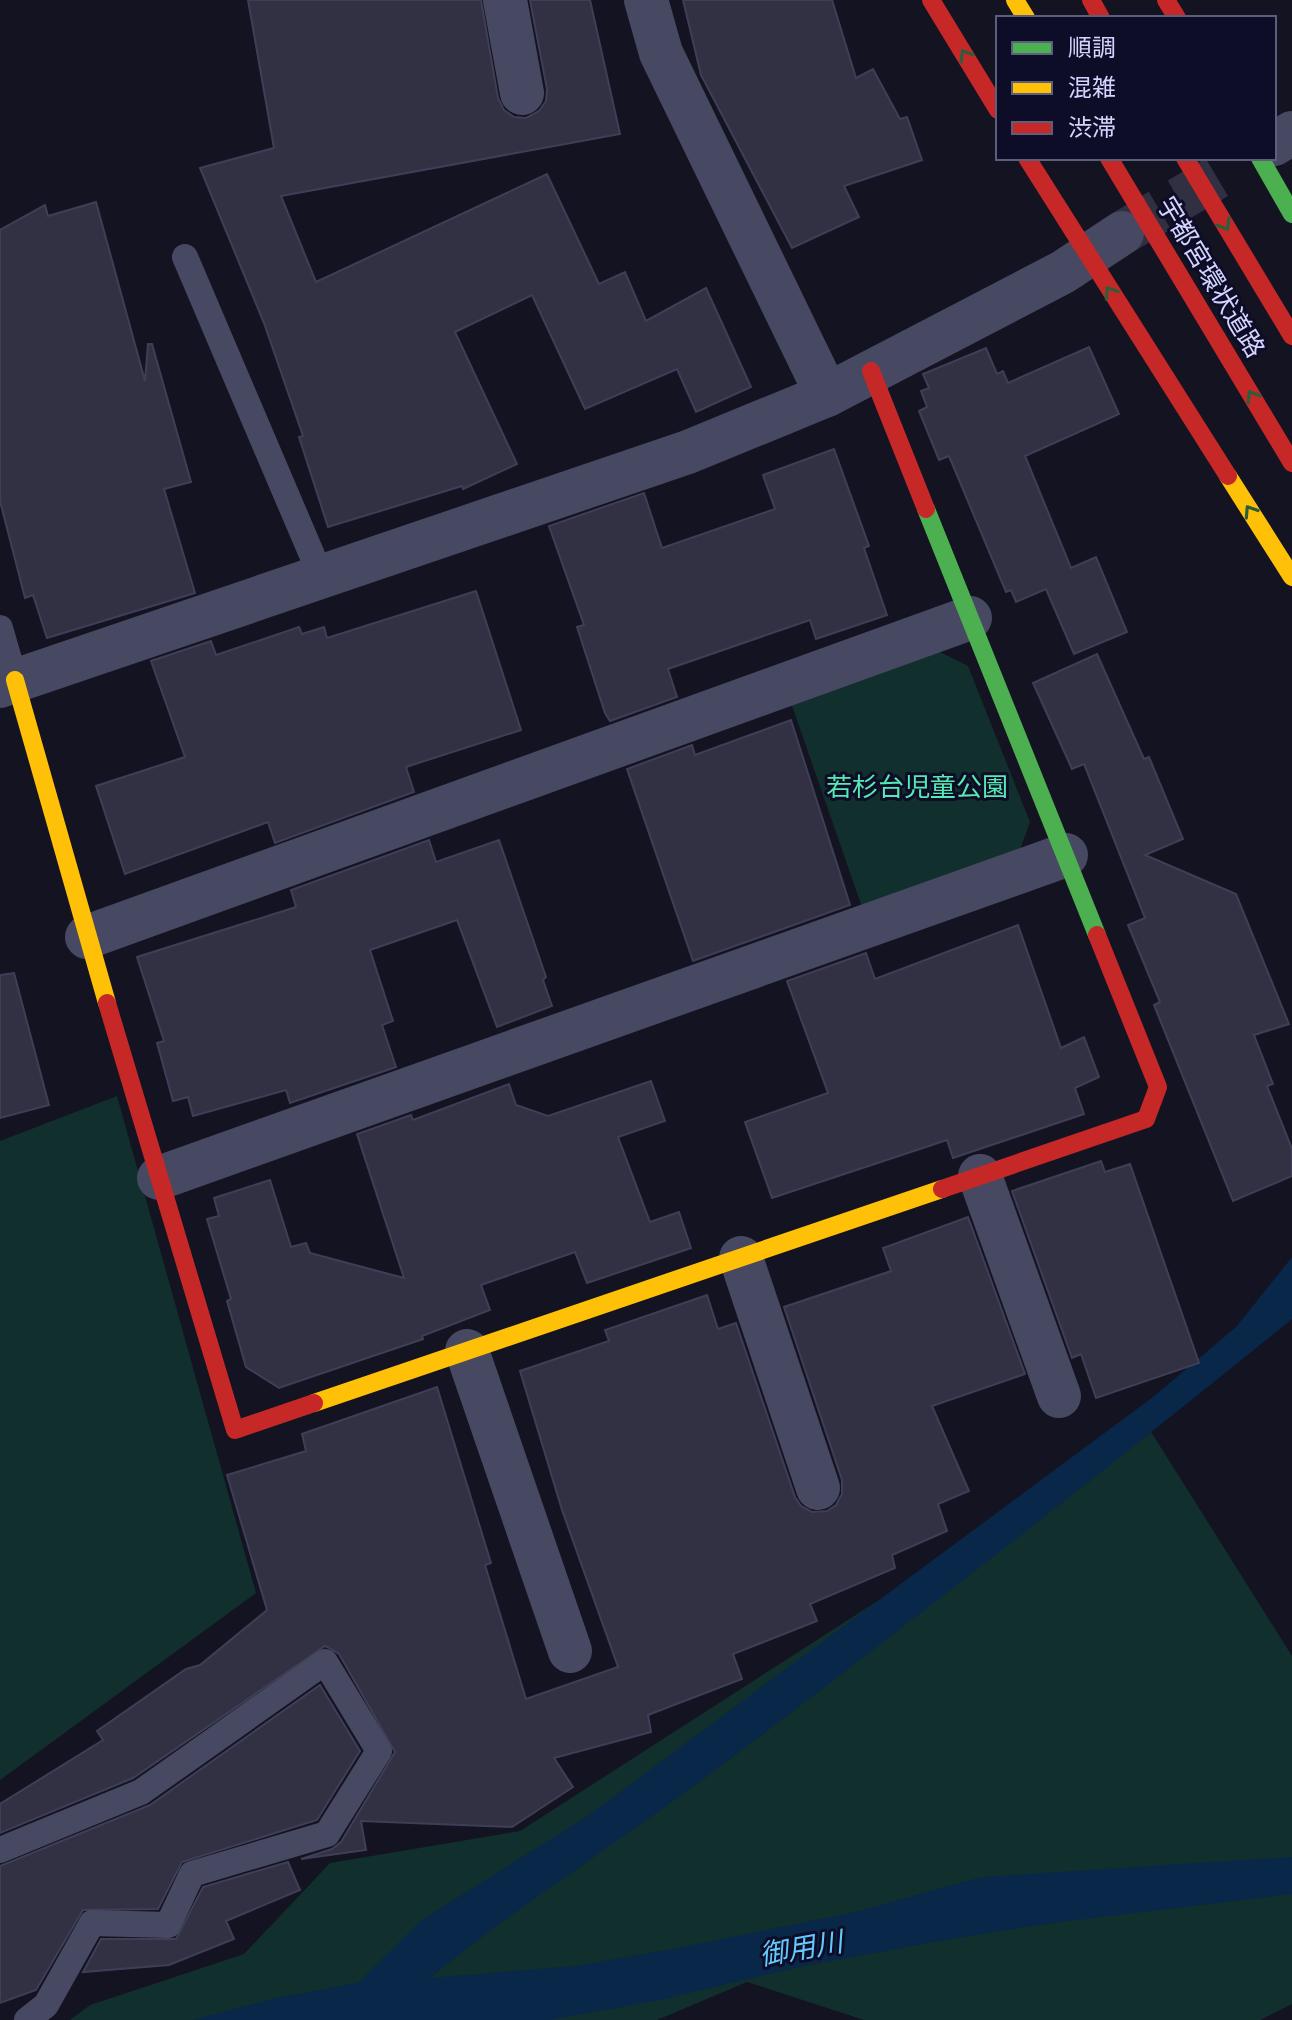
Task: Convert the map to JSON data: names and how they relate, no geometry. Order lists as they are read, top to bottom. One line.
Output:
{"streets":{"main road":["宇都宮環状道路"]},"water":["御用川"],"parks":["若杉台児童公園"],"legend":["順調","混雑","渋滞"]}
